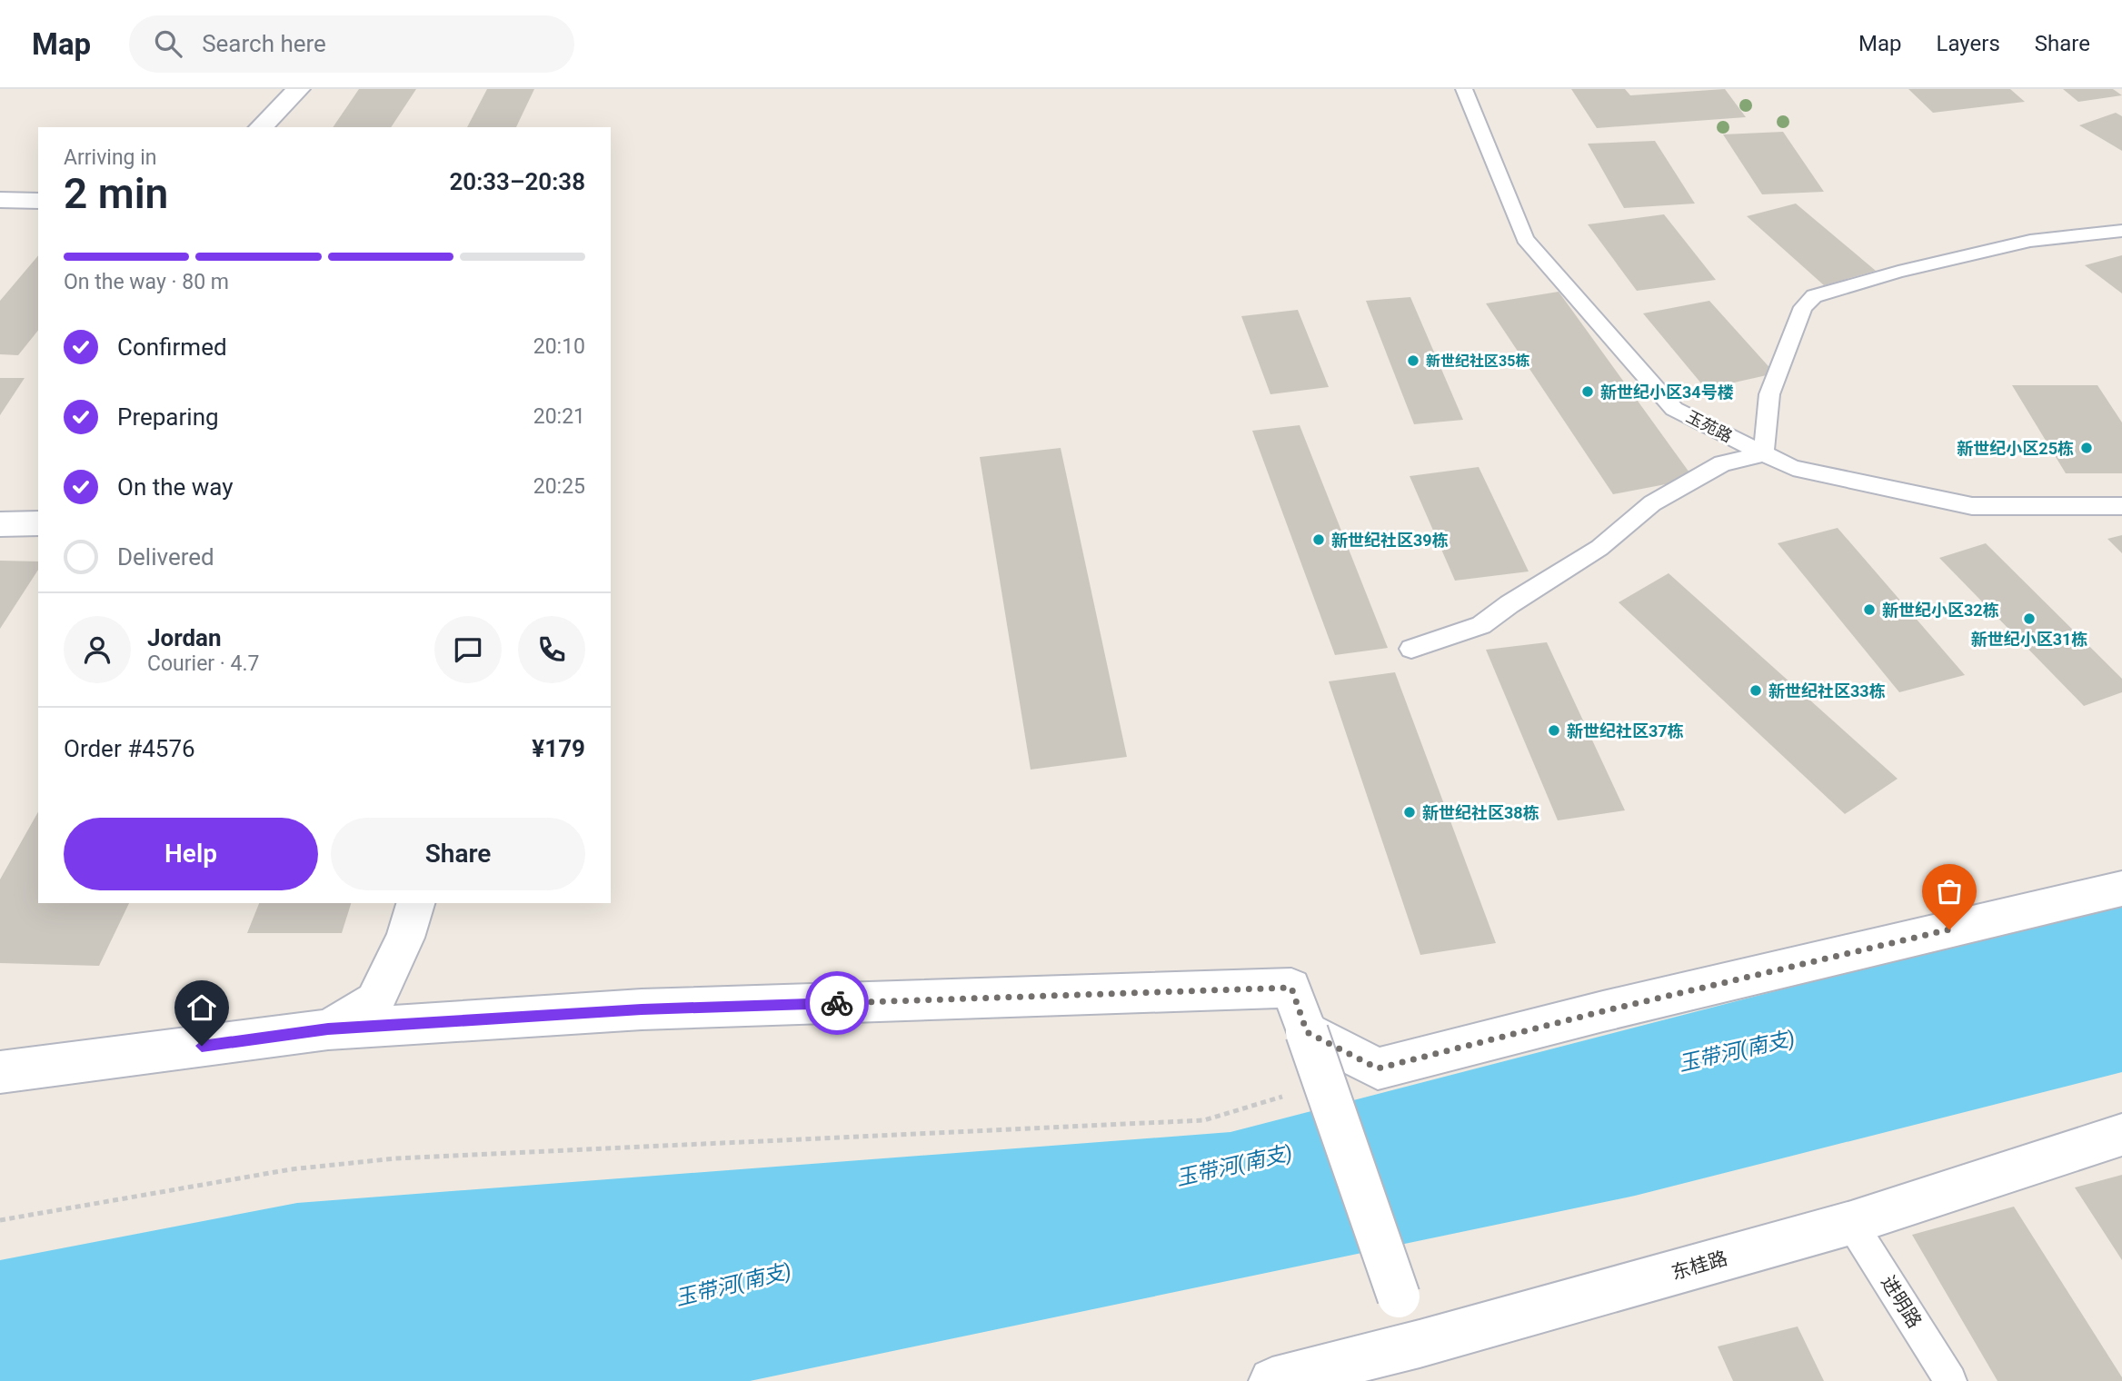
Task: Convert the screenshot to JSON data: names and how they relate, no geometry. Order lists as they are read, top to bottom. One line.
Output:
{"streets":{"street":["东桂路"],"lane":["玉苑路","进明路"]},"crossings":[["东桂路","进明路"]],"water":["玉带河(南支)"],"places":["新世纪社区35栋","新世纪小区34号楼","新世纪小区25栋","新世纪社区39栋","新世纪小区32栋","新世纪小区31栋","新世纪社区33栋","新世纪社区37栋","新世纪社区38栋"],"page":{"header":"Map","search":"Search here","nav":["Map","Layers","Share"],"heading":["2 min","Arriving in","20:33–20:38"],"panel":["Jordan","Courier · 4.7","Order #4576","¥179"],"bar":"On the way · 80 m","list":[["Confirmed","20:10"],["Preparing","20:21"],["On the way","20:25"],"Delivered"],"buttons":["Help","Share"]}}
